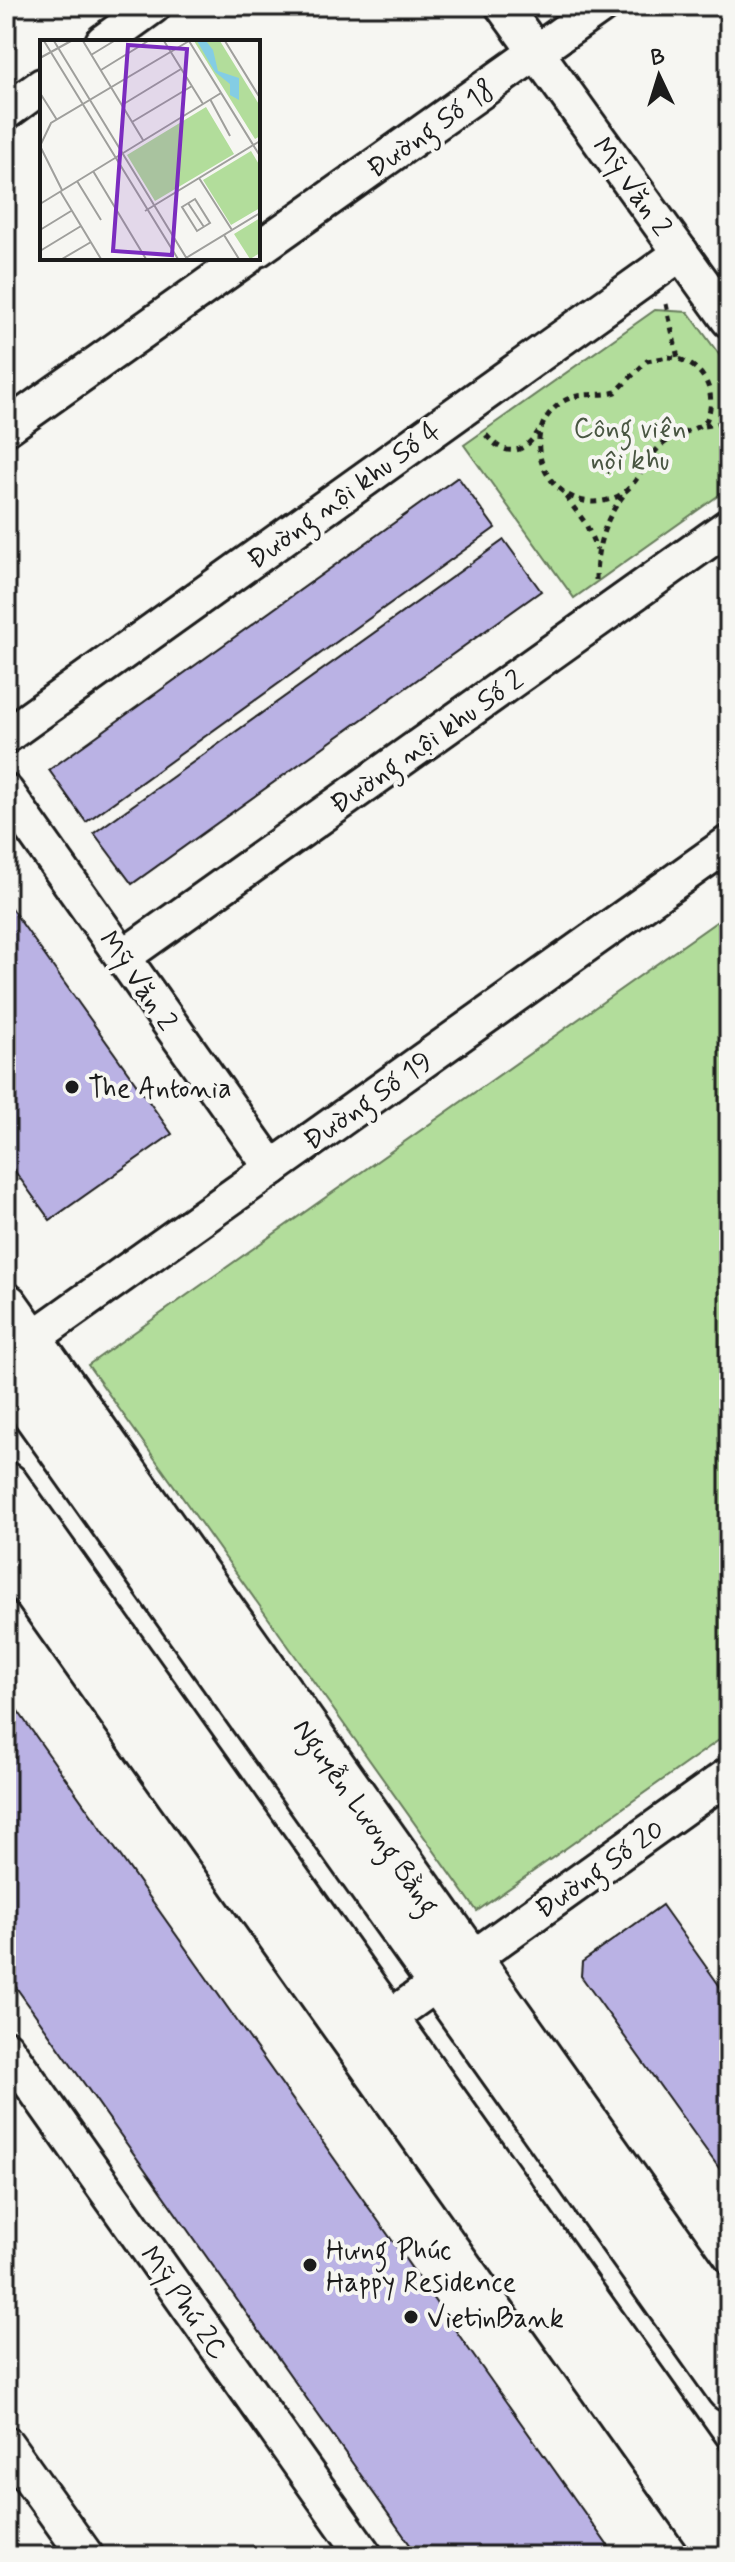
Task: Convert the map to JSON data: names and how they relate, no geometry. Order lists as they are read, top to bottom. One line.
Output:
{"streets":{"main road":["Nguyễn Lương Bằng"],"street":["Đường Số 18","Mỹ Văn 2","Đường nội khu Số 4","Đường nội khu Số 2","Đường Số 19","Đường Số 20","Mỹ Phú 2C"]},"crossings":[["Đường Số 18","Mỹ Văn 2"],["Mỹ Văn 2","Đường nội khu Số 4"],["Mỹ Văn 2","Đường nội khu Số 2"],["Mỹ Văn 2","Đường Số 19"],["Đường Số 19","Nguyễn Lương Bằng"],["Nguyễn Lương Bằng","Đường Số 20"]],"parks":["Công viên nội khu"],"places":["The Antonia","Hưng Phúc Happy Residence","VietinBank"],"north":"top"}
